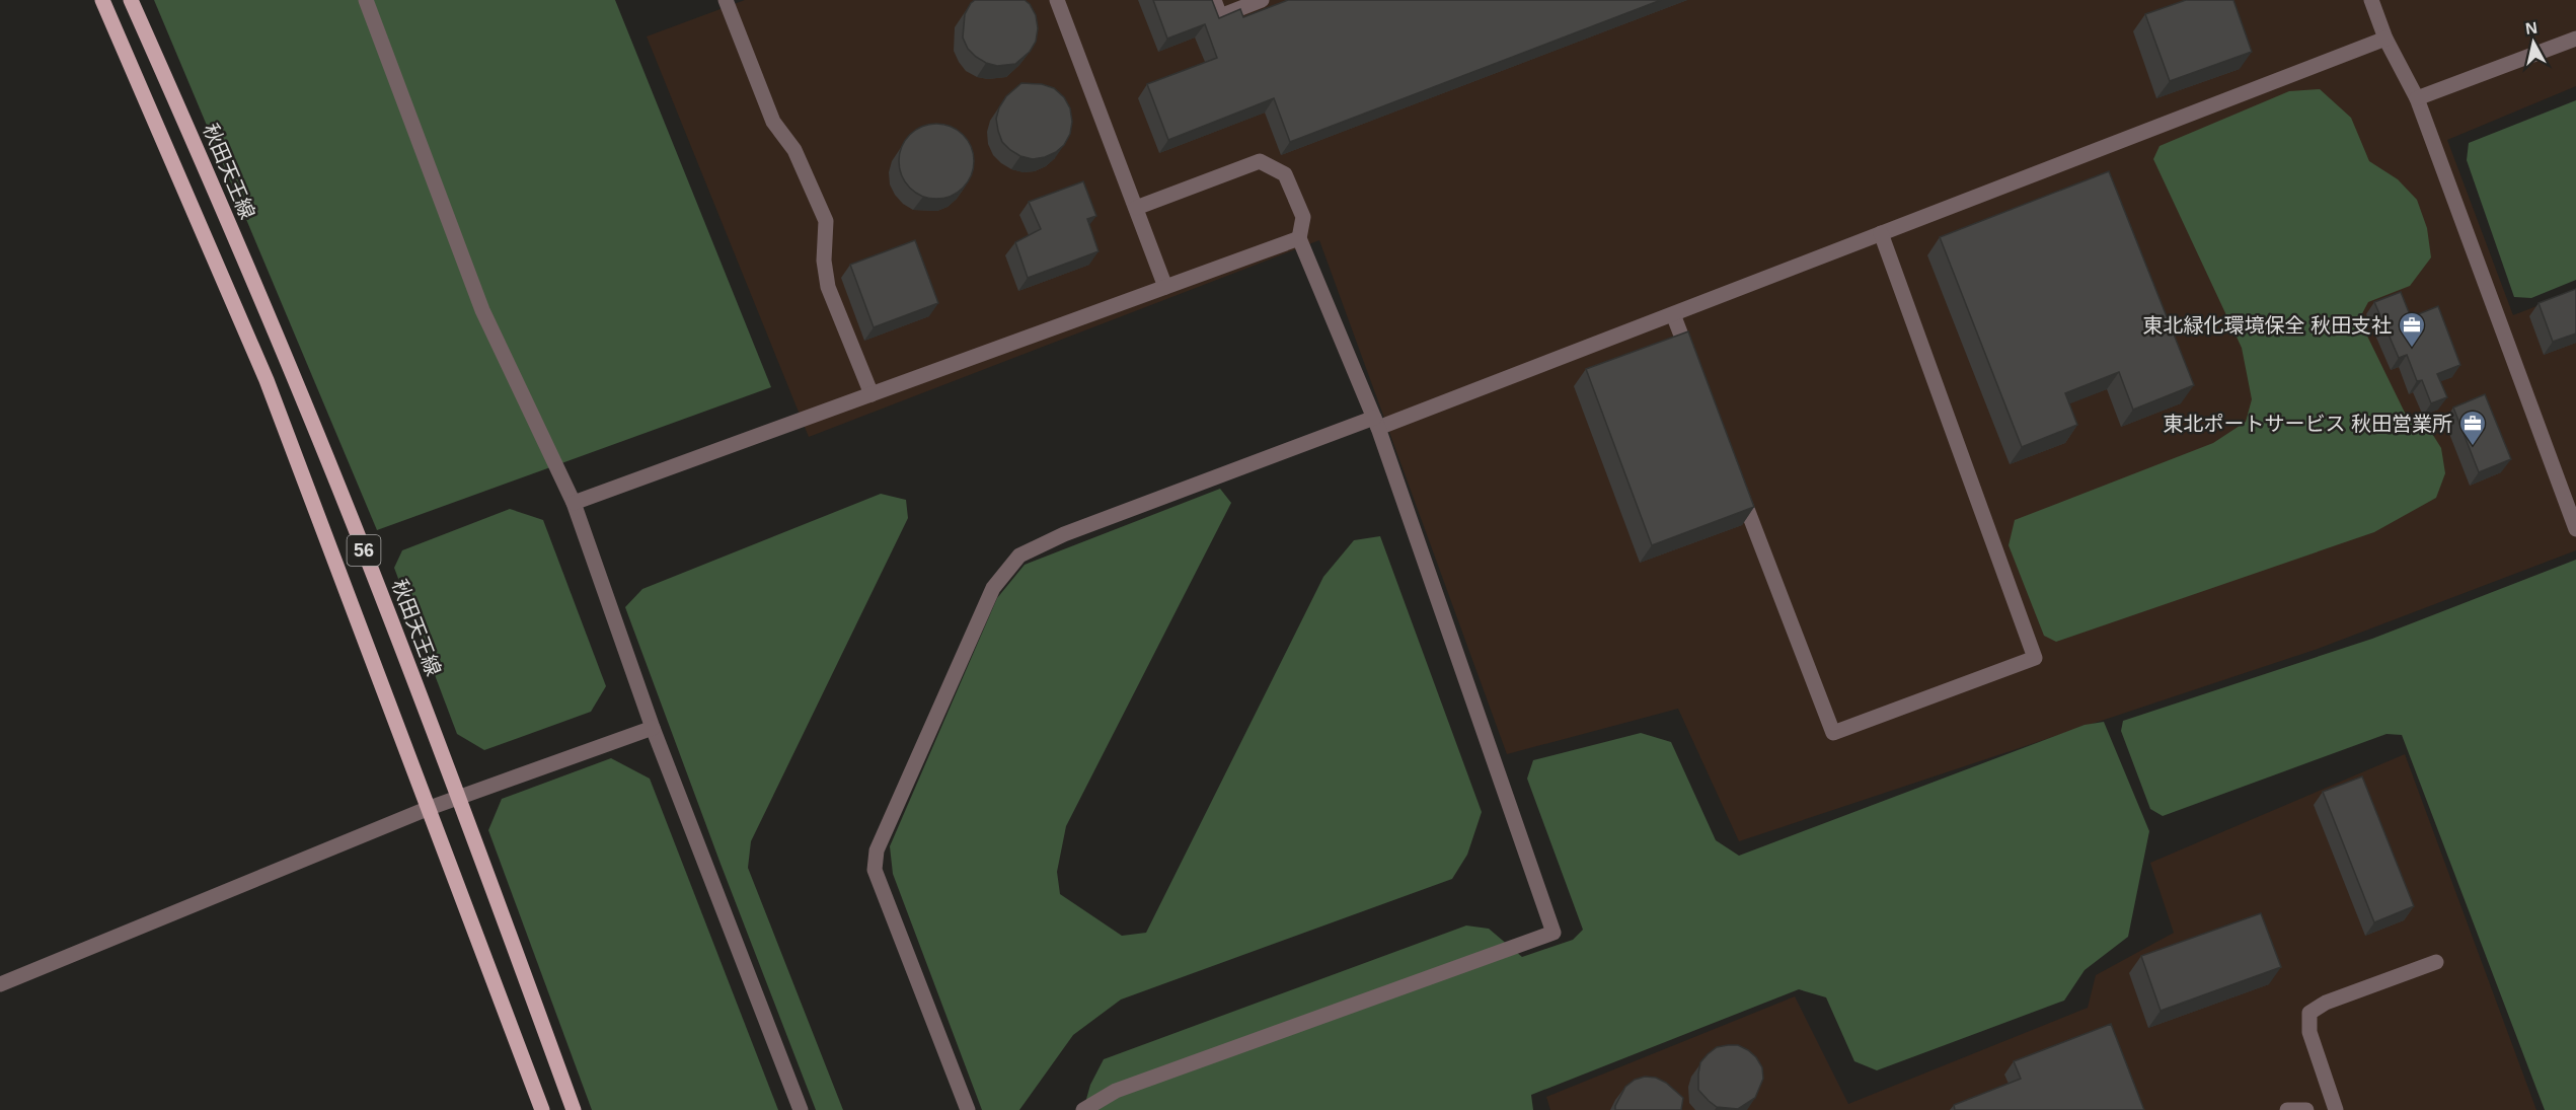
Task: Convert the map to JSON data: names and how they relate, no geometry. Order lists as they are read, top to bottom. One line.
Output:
{"streets":{"main road":["秋田天王線","56"]},"places":{"office":["東北緑化環境保全 秋田支社","東北ポートサービス 秋田営業所"]},"north":"top"}
